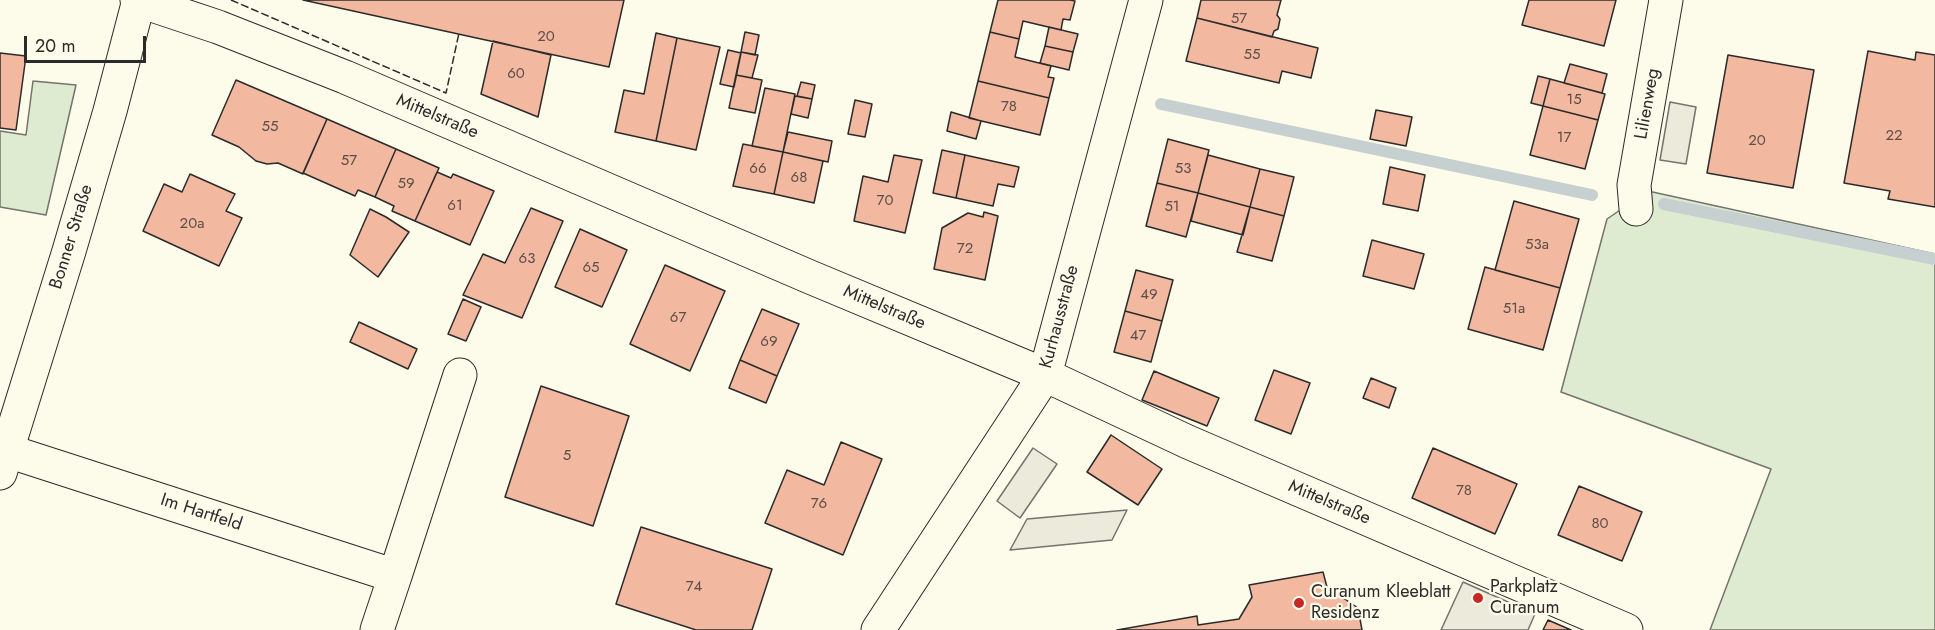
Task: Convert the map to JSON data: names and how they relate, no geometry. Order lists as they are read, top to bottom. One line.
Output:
{"streets":{"street":["Lilienweg","Mittelstraße","Bonner Straße","Kurhausstraße","Im Hartfeld"]},"crossings":[["Mittelstraße","Bonner Straße"],["Mittelstraße","Kurhausstraße"],["Bonner Straße","Im Hartfeld"]],"places":["Parkplatz Curanum","Curanum Kleeblatt Residenz"],"house_numbers":["57","20","55","60","15","78","55","22","17","20","57","66","53","68","59","70","61","51","20a","53a","72","63","65","49","51a","67","47","69","5","78","76","80","74"],"scale_bar":"20 m"}
